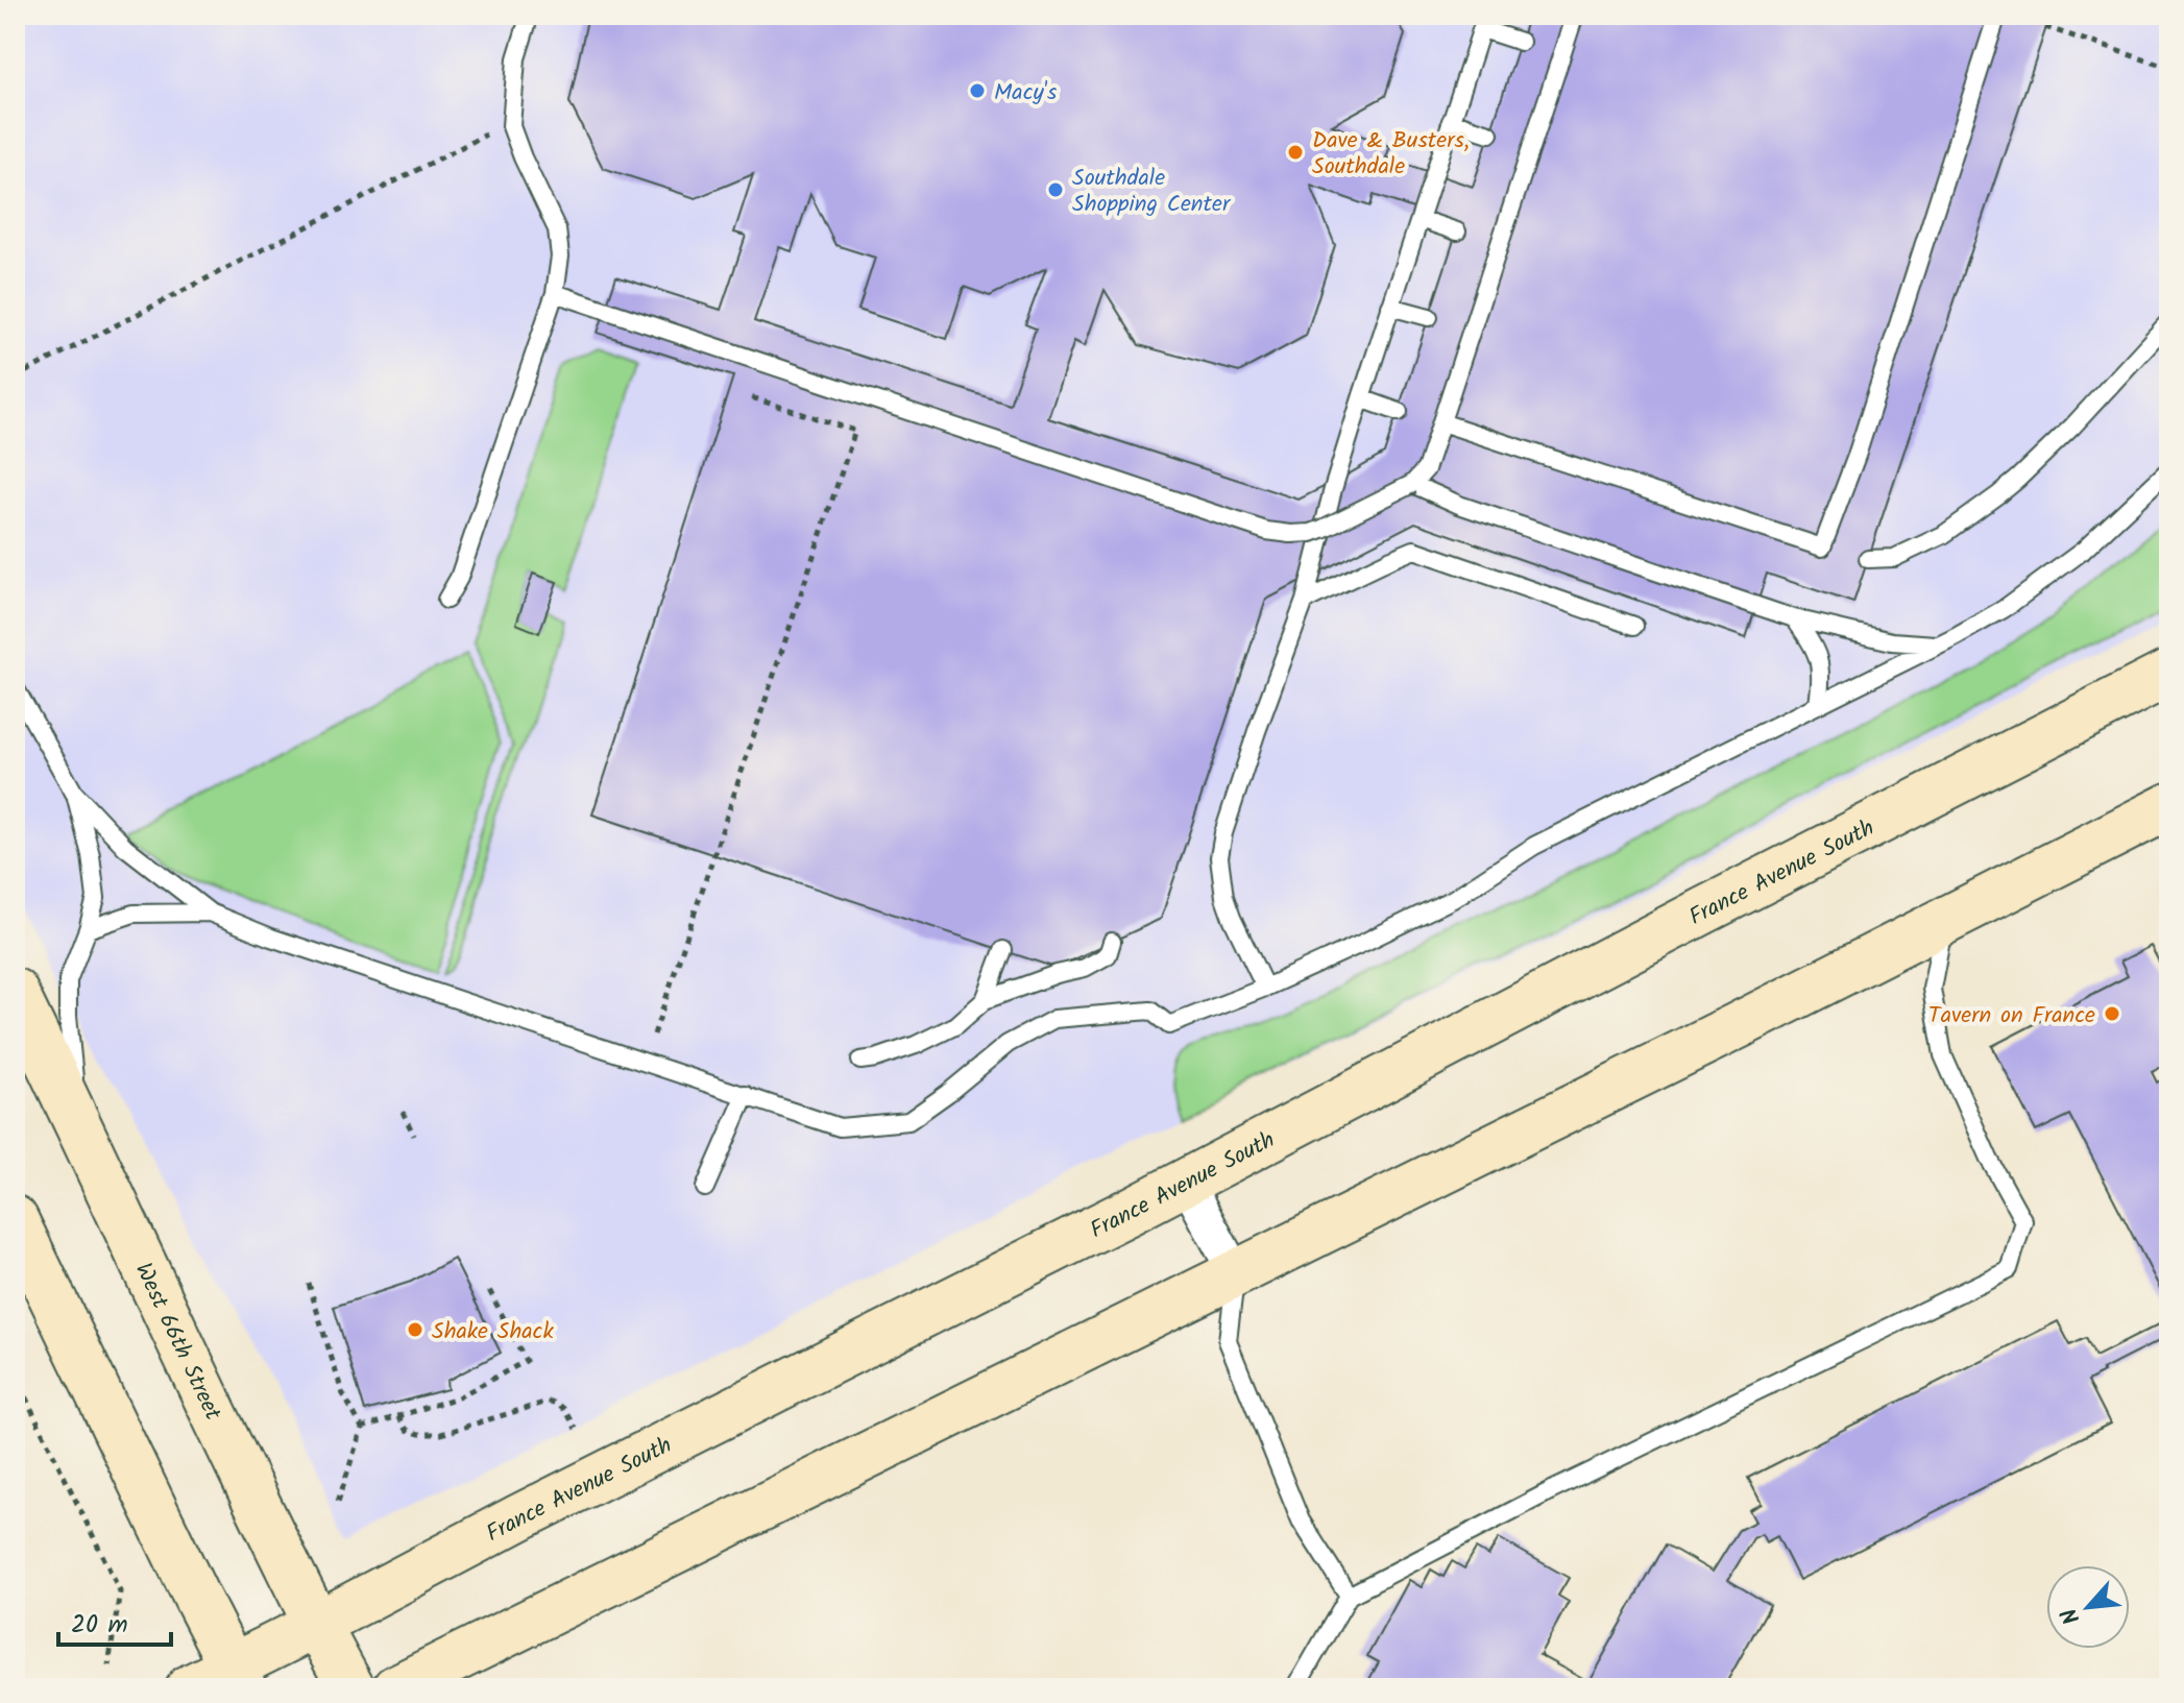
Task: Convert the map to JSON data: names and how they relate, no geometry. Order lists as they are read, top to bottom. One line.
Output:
{"streets":{"main road":["France Avenue South","West 66th Street"]},"crossings":[["France Avenue South","West 66th Street"]],"places":["Macy's","Dave & Busters, Southdale","Southdale Shopping Center","Tavern on France","Shake Shack"],"scale_bar":"20 m","north":"bottom left"}
